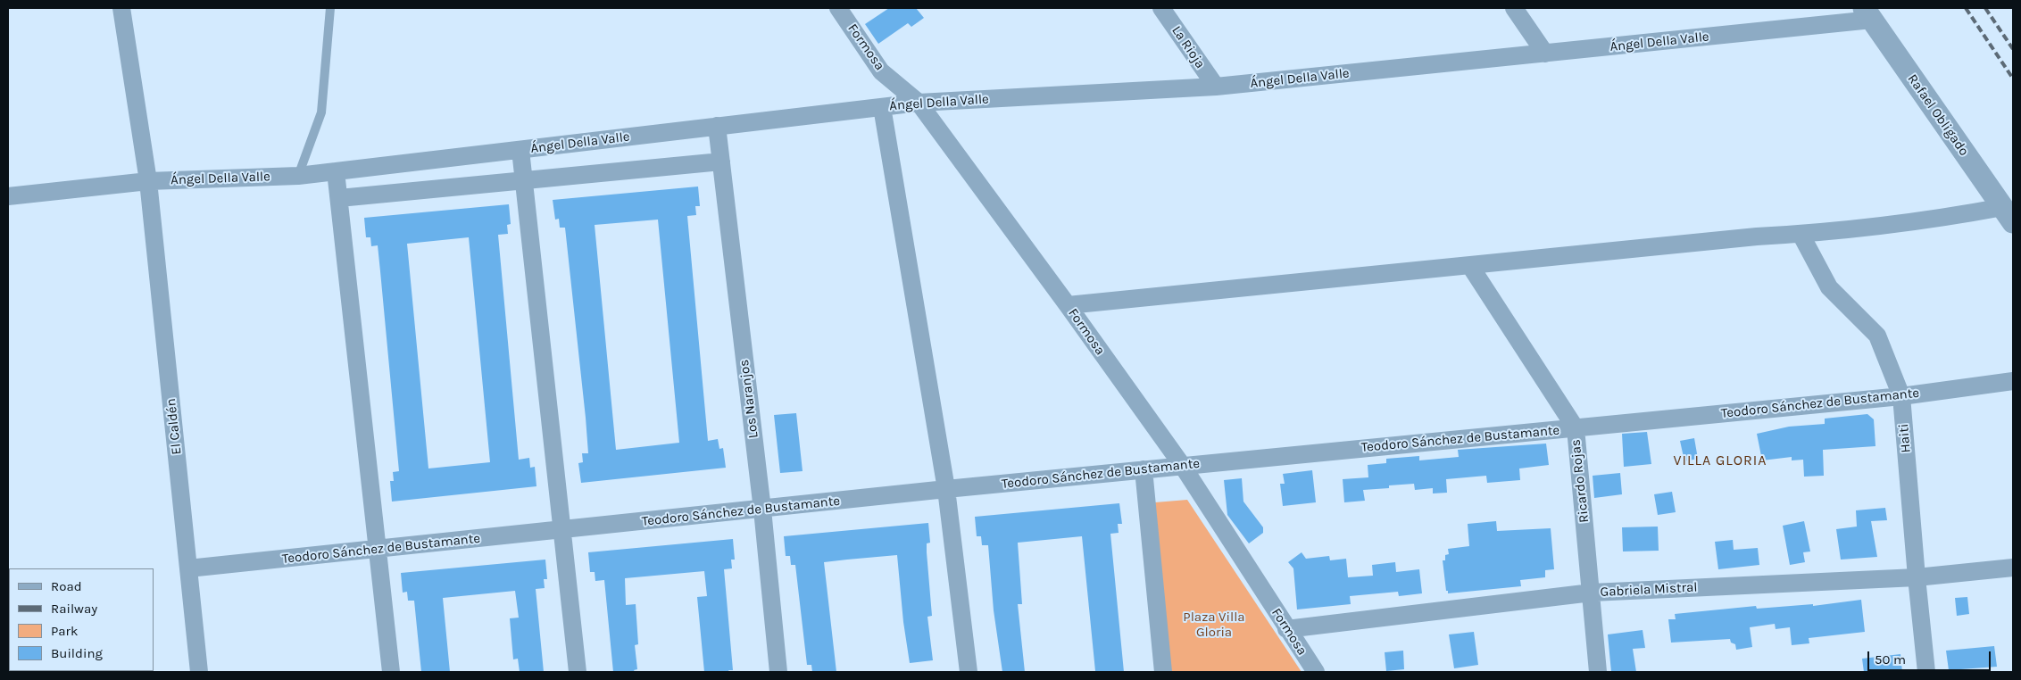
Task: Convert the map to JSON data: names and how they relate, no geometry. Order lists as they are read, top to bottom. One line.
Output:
{"streets":{"street":["Ángel Della Valle","Formosa","La Rioja","Rafael Obligado","Los Naranjos","Teodoro Sánchez de Bustamante","El Caldén","Haiti","Ricardo Rojas","Gabriela Mistral"]},"crossings":[["Ángel Della Valle","Formosa"],["Ángel Della Valle","La Rioja"],["Ángel Della Valle","Rafael Obligado"],["Ángel Della Valle","Los Naranjos"],["Ángel Della Valle","El Caldén"],["Formosa","Teodoro Sánchez de Bustamante"],["Formosa","Gabriela Mistral"],["Los Naranjos","Teodoro Sánchez de Bustamante"],["Teodoro Sánchez de Bustamante","El Caldén"],["Teodoro Sánchez de Bustamante","Haiti"],["Teodoro Sánchez de Bustamante","Ricardo Rojas"],["Haiti","Gabriela Mistral"],["Ricardo Rojas","Gabriela Mistral"]],"districts":["VILLA GLORIA"],"parks":["Plaza Villa Gloria"],"legend":["Road","Railway","Park","Building"],"scale_bar":"50 m"}
